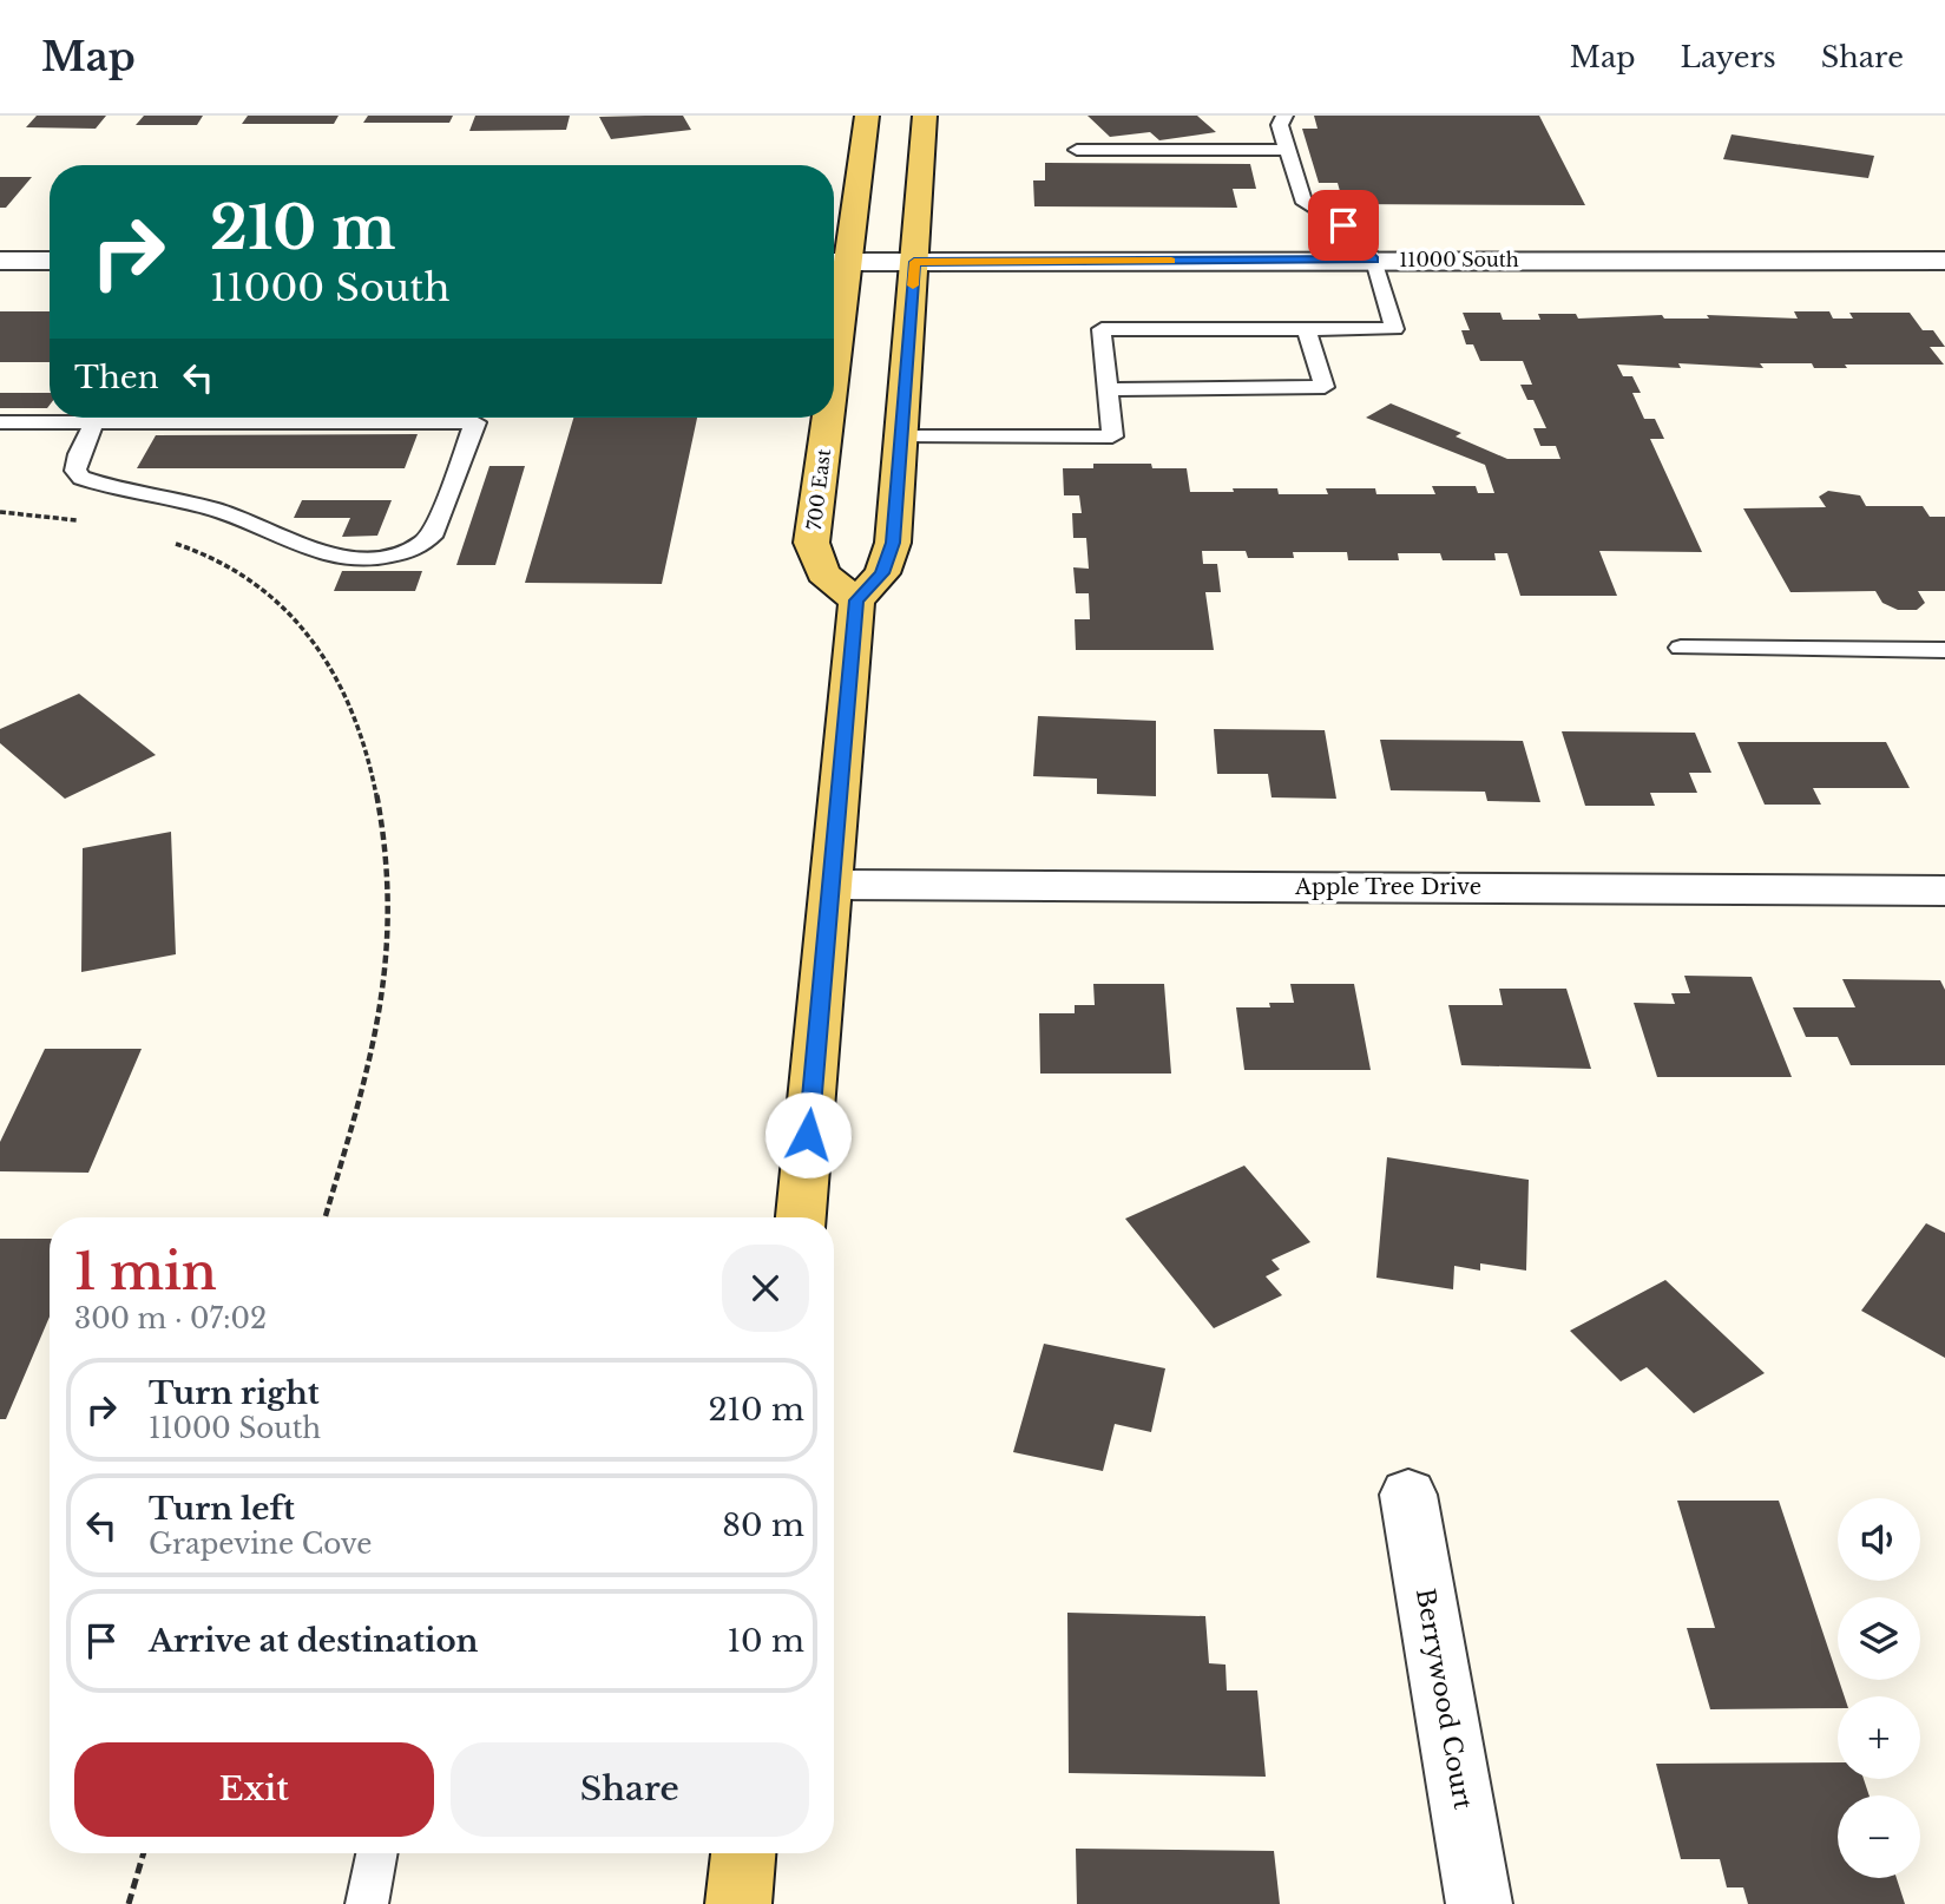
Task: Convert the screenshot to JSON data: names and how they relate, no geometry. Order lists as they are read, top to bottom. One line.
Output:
{"streets":{"main road":["700 East"],"street":["11000 South","Apple Tree Drive","Berrywood Court"]},"crossings":[["11000 South","700 East"]],"page":{"header":"Map","nav":["Map","Layers","Share"],"turn":["210 m","11000 South"],"then":"Then","heading":["1 min","300 m · 07:02"],"list":[{"name":"Turn right","note":"11000 South","value":"210 m"},{"name":"Turn left","note":"Grapevine Cove","value":"80 m"},{"name":"Arrive at destination","value":"10 m"}],"map_buttons":["+","−"],"buttons":["Exit","Share"]}}
